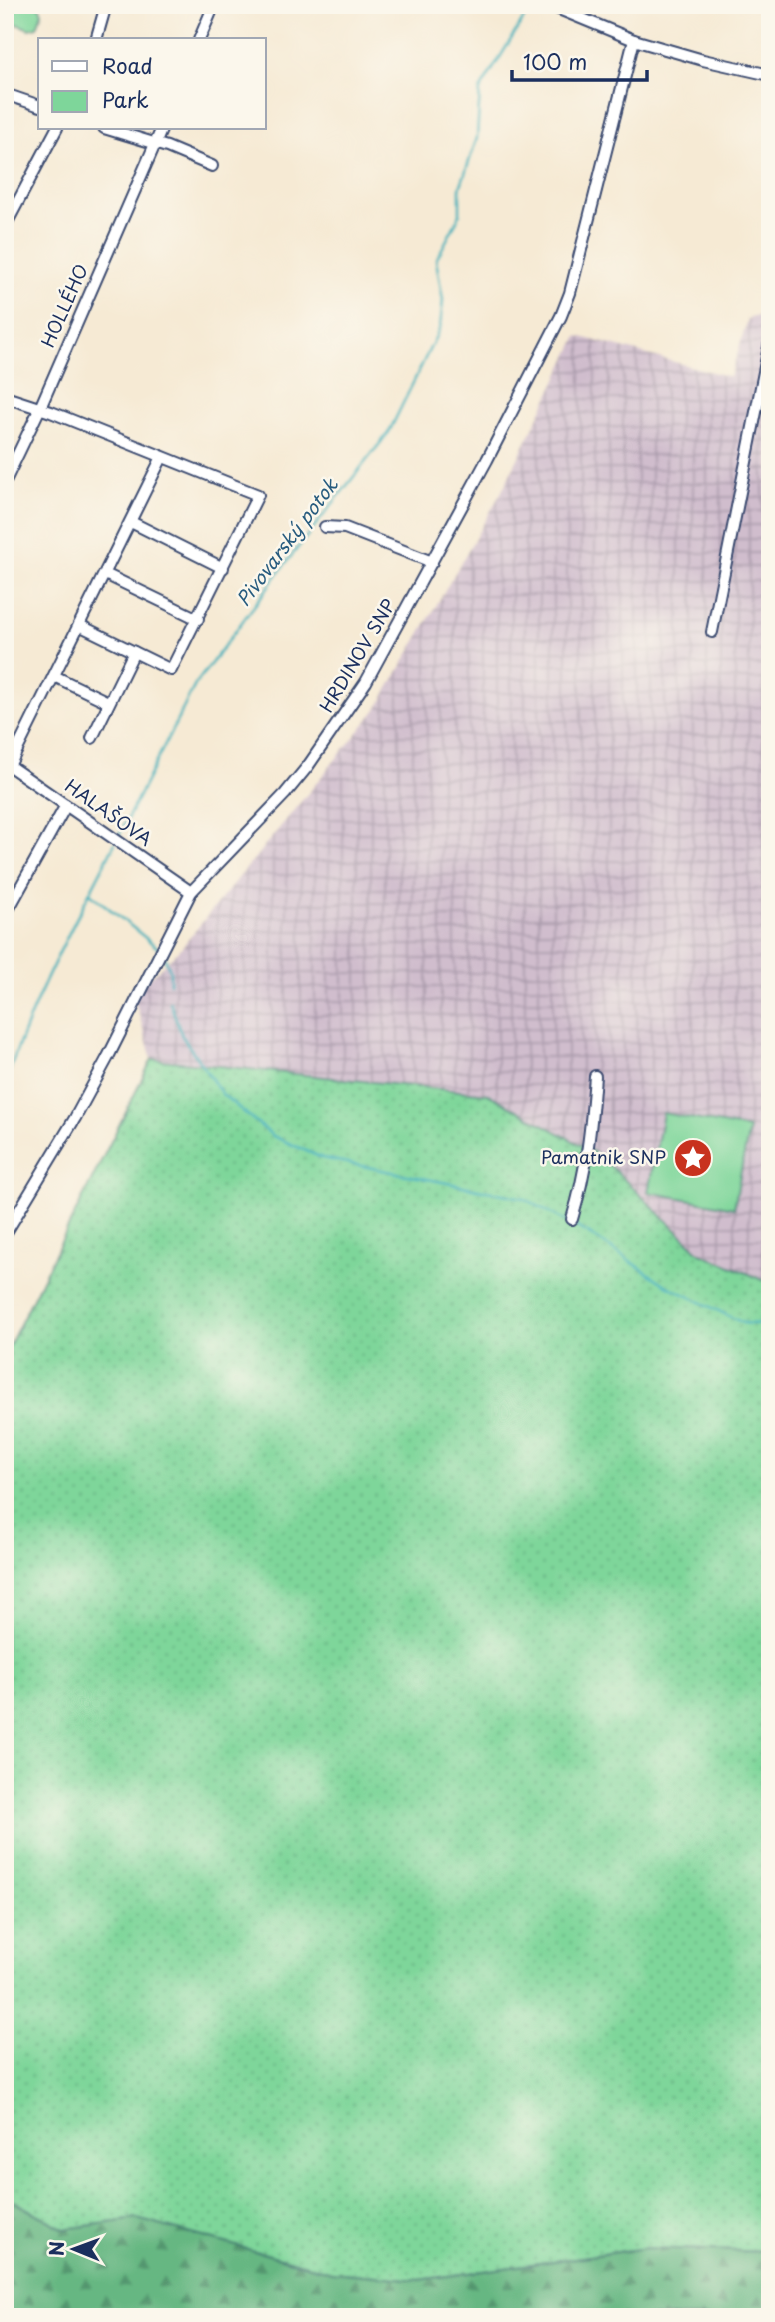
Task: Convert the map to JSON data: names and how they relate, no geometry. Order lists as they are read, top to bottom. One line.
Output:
{"streets":{"street":["HOLLÉHO","HRDINOV SNP","HALAŠOVA"]},"crossings":[["HRDINOV SNP","HALAŠOVA"]],"water":["Pivovarský potok"],"places":{"place":["Pamatnik SNP"]},"legend":["Road","Park"],"scale_bar":"100 m","north":"left"}
